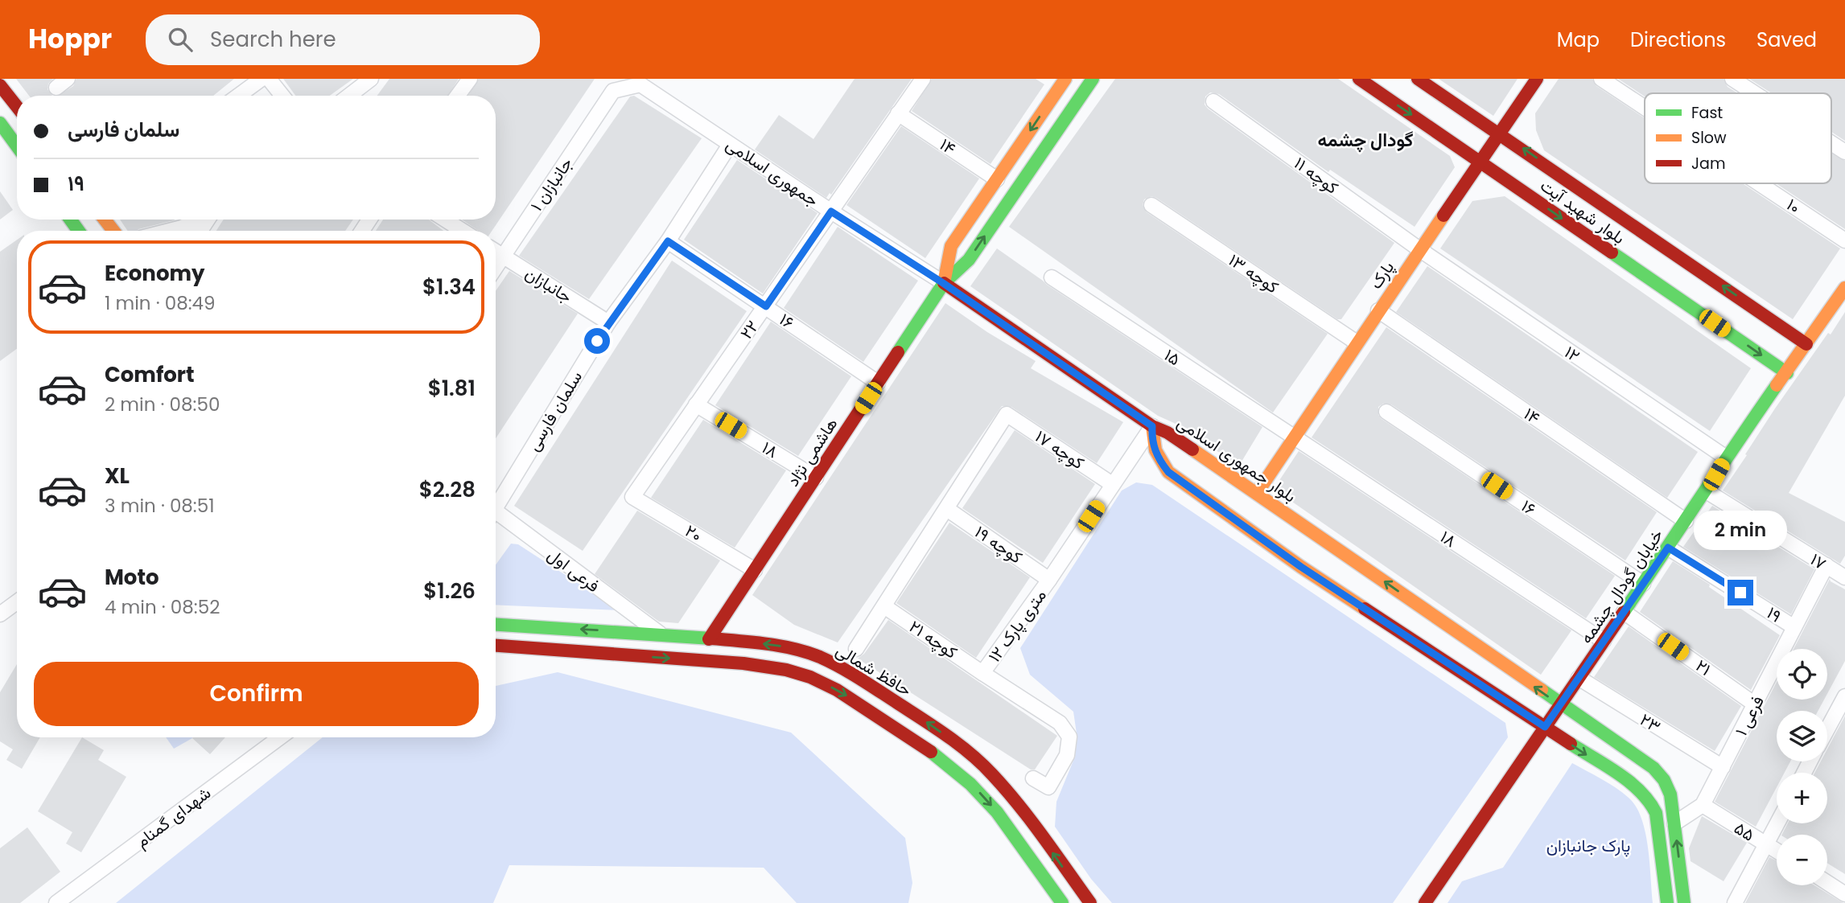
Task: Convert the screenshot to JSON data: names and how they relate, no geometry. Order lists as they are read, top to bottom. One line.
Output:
{"streets":{"main road":["جمهوری اسلامی","بلوار شهید آیت","پارک","هاشمی نژاد","بلوار جمهوری اسلامی","خیابان گودال چشمه","حافظ شمالی"],"street":["۱۴","کوچه ۱۱","جانبازان ۱","۱۰","کوچه ۱۳","جانبازان","۱۶","۲۲","۱۲","۱۵","سلمان فارسی","۱۸","کوچه ۱۷","۲۰","کوچه ۱۹","۱۷","فرعی اول","۱۹","۱۲ متری پارک","کوچه ۲۱","۲۱","فرعی ۱","۲۳","شهدای گمنام","۵۵"]},"crossings":[["۱۴","پارک"],["۱۴","۲۲"],["۱۴","هاشمی نژاد"],["۱۴","خیابان گودال چشمه"],["جمهوری اسلامی","جانبازان ۱"],["جمهوری اسلامی","۲۲"],["جمهوری اسلامی","سلمان فارسی"],["جمهوری اسلامی","هاشمی نژاد"],["جمهوری اسلامی","بلوار جمهوری اسلامی"],["جمهوری اسلامی","۱۲ متری پارک"],["کوچه ۱۱","پارک"],["کوچه ۱۱","۱۲"],["جانبازان ۱","جانبازان"],["بلوار شهید آیت","پارک"],["بلوار شهید آیت","خیابان گودال چشمه"],["کوچه ۱۳","پارک"],["پارک","۱۲"],["پارک","۱۵"],["پارک","۱۸"],["پارک","بلوار جمهوری اسلامی"],["جانبازان","سلمان فارسی"],["۱۶","۲۲"],["۱۶","سلمان فارسی"],["۱۶","هاشمی نژاد"],["۱۶","خیابان گودال چشمه"],["۲۲","۱۸"],["۲۲","۲۰"],["۱۲","خیابان گودال چشمه"],["۱۵","۱۸"],["۱۸","هاشمی نژاد"],["۱۸","خیابان گودال چشمه"],["کوچه ۱۷","کوچه ۱۹"],["کوچه ۱۷","۱۲ متری پارک"],["هاشمی نژاد","۲۰"],["هاشمی نژاد","حافظ شمالی"],["بلوار جمهوری اسلامی","خیابان گودال چشمه"],["بلوار جمهوری اسلامی","۱۲ متری پارک"],["بلوار جمهوری اسلامی","فرعی ۱"],["کوچه ۱۹","۱۲ متری پارک"],["۱۷","خیابان گودال چشمه"],["۱۷","فرعی ۱"],["فرعی اول","حافظ شمالی"],["خیابان گودال چشمه","۱۹"],["خیابان گودال چشمه","۲۱"],["خیابان گودال چشمه","۲۳"],["۱۹","فرعی ۱"],["۱۲ متری پارک","کوچه ۲۱"],["۲۱","فرعی ۱"],["فرعی ۱","۲۳"],["فرعی ۱","۵۵"]],"districts":["گودال چشمه"],"parks":["پارک جانبازان"],"legend":["Fast","Slow","Jam"],"page":{"header":"Hoppr","search":"Search here","nav":["Map","Directions","Saved"],"banner":["سلمان فارسی","۱۹"],"list":[{"name":"Economy","note":"1 min · 08:49","value":"$1.34"},{"name":"Comfort","note":"2 min · 08:50","value":"$1.81"},{"name":"XL","note":"3 min · 08:51","value":"$2.28"},{"name":"Moto","note":"4 min · 08:52","value":"$1.26"}],"bubble":"2 min","map_buttons":["+","−"],"buttons":"Confirm"}}
